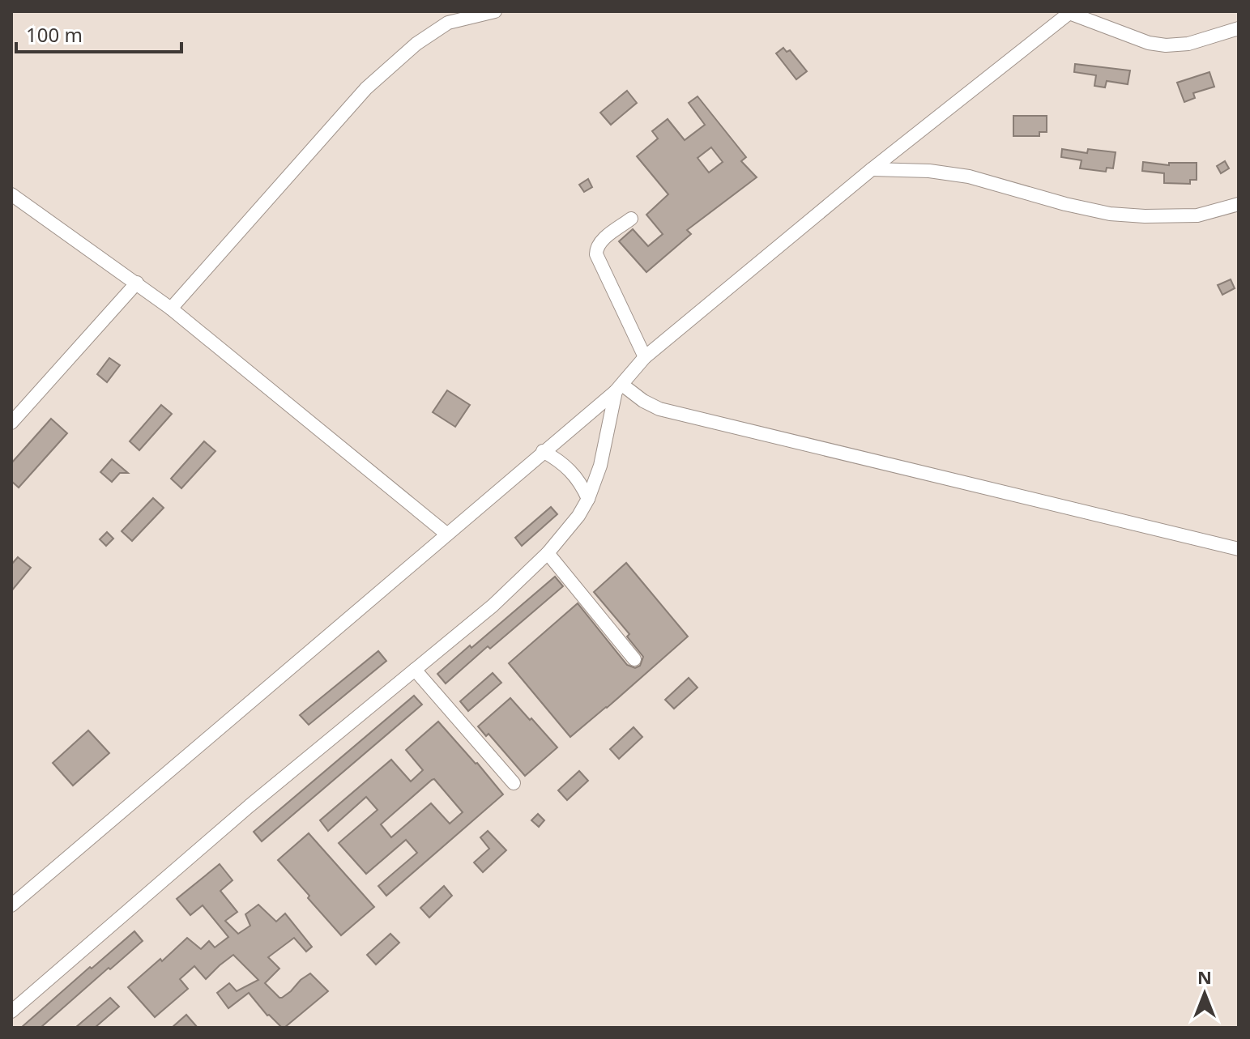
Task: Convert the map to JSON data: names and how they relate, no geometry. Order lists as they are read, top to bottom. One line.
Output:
{"scale_bar":"100 m","north":"top"}
